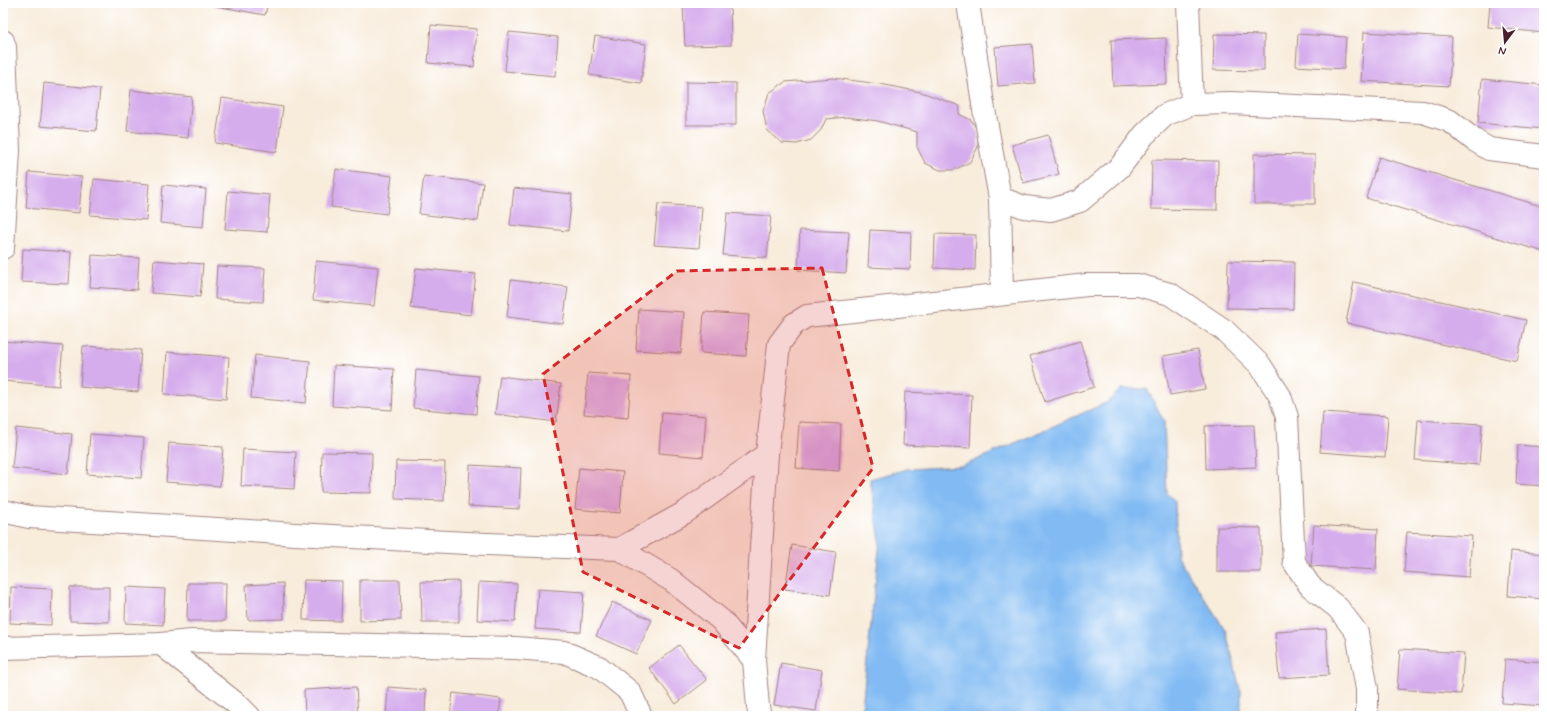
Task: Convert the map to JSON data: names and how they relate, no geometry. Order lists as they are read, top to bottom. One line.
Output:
{"north":"bottom"}
